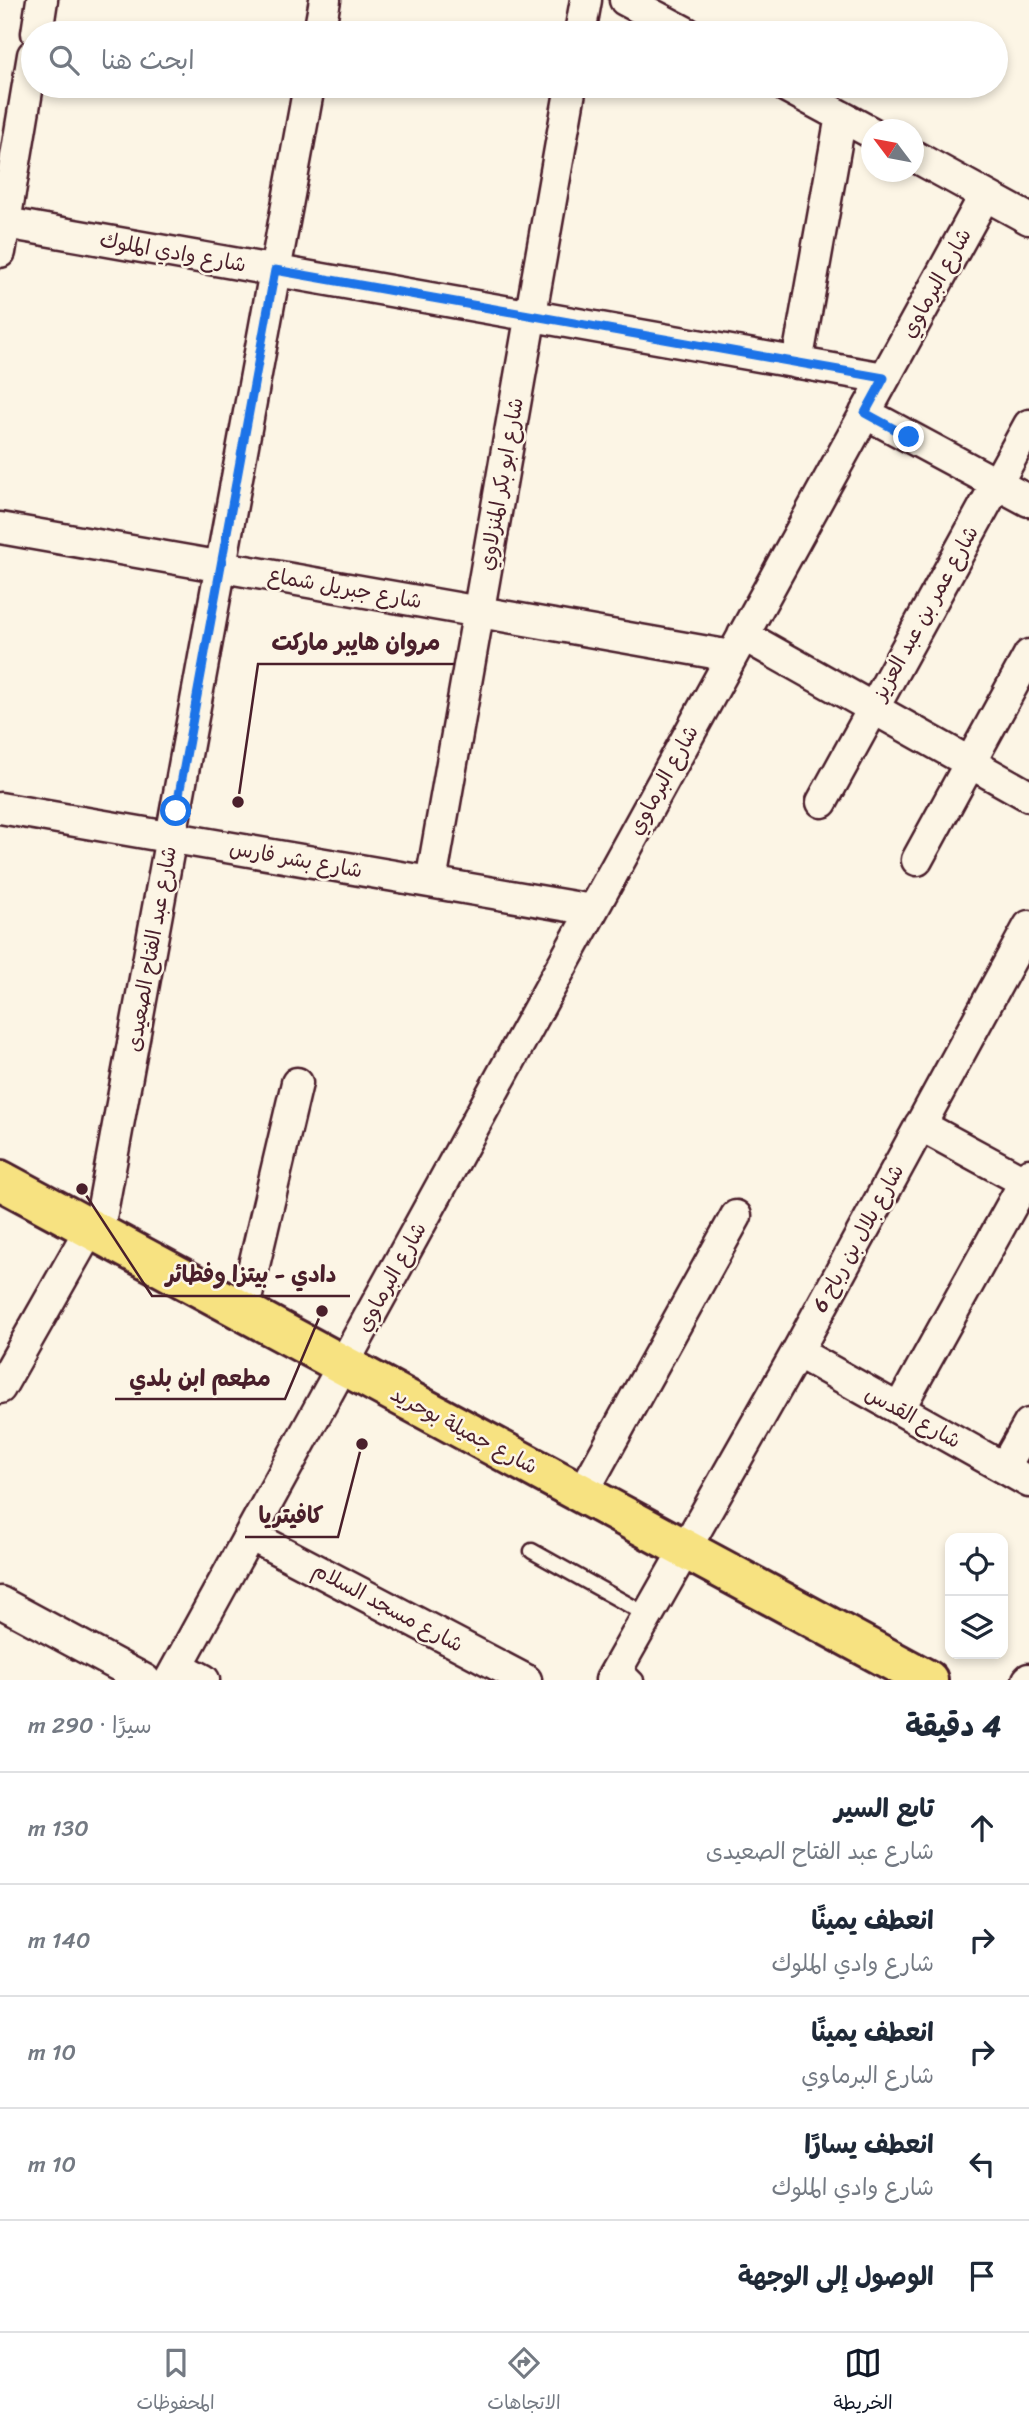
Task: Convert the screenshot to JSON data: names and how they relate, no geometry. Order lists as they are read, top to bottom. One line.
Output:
{"streets":{"main road":["شارع جميلة بوحريد"],"street":["شارع وادي الملوك","شارع البرماوي","شارع ابو بكر المنزلاوي","شارع جبريل شماع","شارع عمر بن عبد العزيز","شارع بشر فارس","شارع عبد الفتاح الصعيدى","شارع بلال بن رباح 6","شارع القدس","شارع مسجد السلام"]},"crossings":[["شارع وادي الملوك","شارع البرماوي"],["شارع وادي الملوك","شارع ابو بكر المنزلاوي"],["شارع وادي الملوك","شارع عبد الفتاح الصعيدى"],["شارع البرماوي","شارع جبريل شماع"],["شارع البرماوي","شارع بشر فارس"],["شارع البرماوي","شارع جميلة بوحريد"],["شارع البرماوي","شارع مسجد السلام"],["شارع ابو بكر المنزلاوي","شارع جبريل شماع"],["شارع ابو بكر المنزلاوي","شارع بشر فارس"],["شارع جبريل شماع","شارع عمر بن عبد العزيز"],["شارع جبريل شماع","شارع عبد الفتاح الصعيدى"],["شارع بشر فارس","شارع عبد الفتاح الصعيدى"],["شارع عبد الفتاح الصعيدى","شارع جميلة بوحريد"],["شارع بلال بن رباح 6","شارع القدس"],["شارع بلال بن رباح 6","شارع جميلة بوحريد"]],"places":["مروان هايبر ماركت","دادي - بيتزا وفطائر","مطعم ابن بلدي","كافيتريا"],"north":"top left","page":{"search":"ابحث هنا","heading":["4 دقيقة","سيرًا · 290 m"],"list":[["تابع السير","شارع عبد الفتاح الصعيدى","130 m"],["انعطف يمينًا","شارع وادي الملوك","140 m"],["انعطف يمينًا","شارع البرماوي","10 m"],["انعطف يسارًا","شارع وادي الملوك","10 m"],"الوصول إلى الوجهة"],"nav":["الخريطة","الاتجاهات","المحفوظات"]}}
